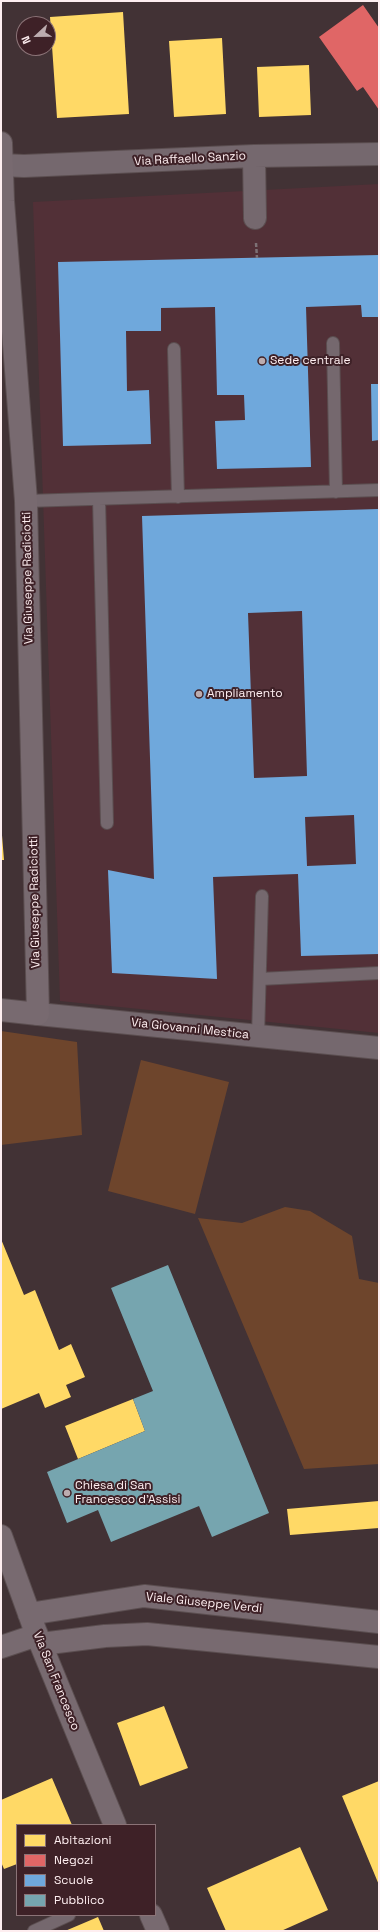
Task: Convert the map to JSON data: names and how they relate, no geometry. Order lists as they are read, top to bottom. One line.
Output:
{"streets":{"street":["Via Raffaello Sanzio","Via Giuseppe Radiciotti","Via Giovanni Mestica","Viale Giuseppe Verdi","Via San Francesco"]},"crossings":[["Via Raffaello Sanzio","Via Giuseppe Radiciotti"],["Via Giuseppe Radiciotti","Via Giovanni Mestica"],["Viale Giuseppe Verdi","Via San Francesco"]],"places":["Sede centrale","Ampliamento","Chiesa di San Francesco d'Assisi"],"legend":["Abitazioni","Negozi","Scuole","Pubblico"],"north":"left"}
